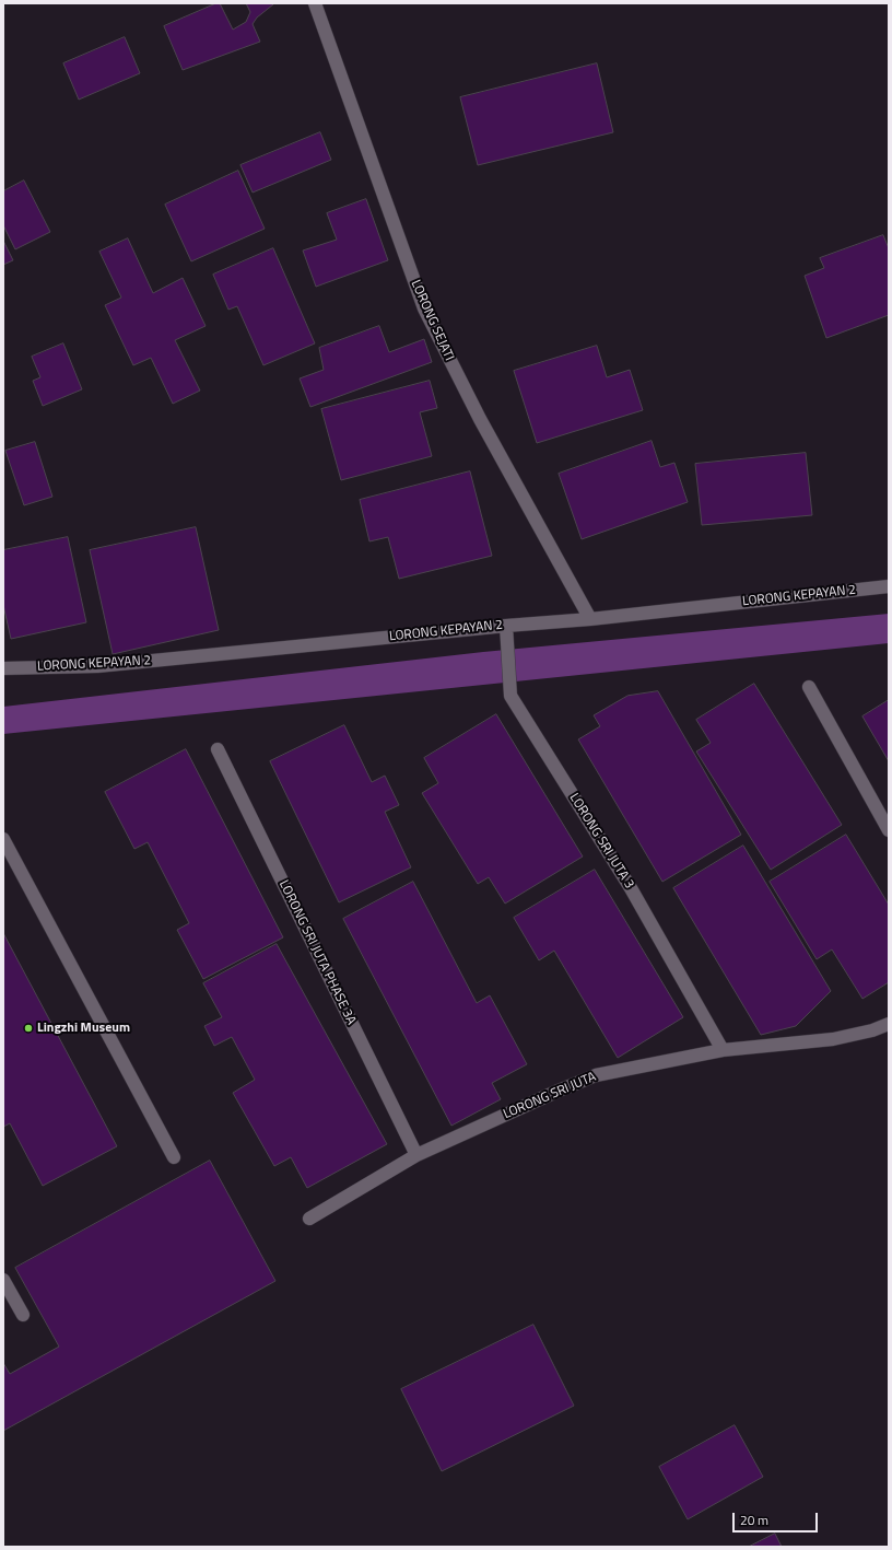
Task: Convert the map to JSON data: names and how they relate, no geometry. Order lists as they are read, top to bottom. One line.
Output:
{"streets":{"street":["LORONG SEJATI","LORONG KEPAYAN 2","LORONG SRI JUTA 3","LORONG SRI JUTA PHASE 3A","LORONG SRI JUTA"]},"crossings":[["LORONG SEJATI","LORONG KEPAYAN 2"],["LORONG KEPAYAN 2","LORONG SRI JUTA 3"],["LORONG SRI JUTA 3","LORONG SRI JUTA"],["LORONG SRI JUTA PHASE 3A","LORONG SRI JUTA"]],"places":["Lingzhi Museum"],"scale_bar":"20 m"}
